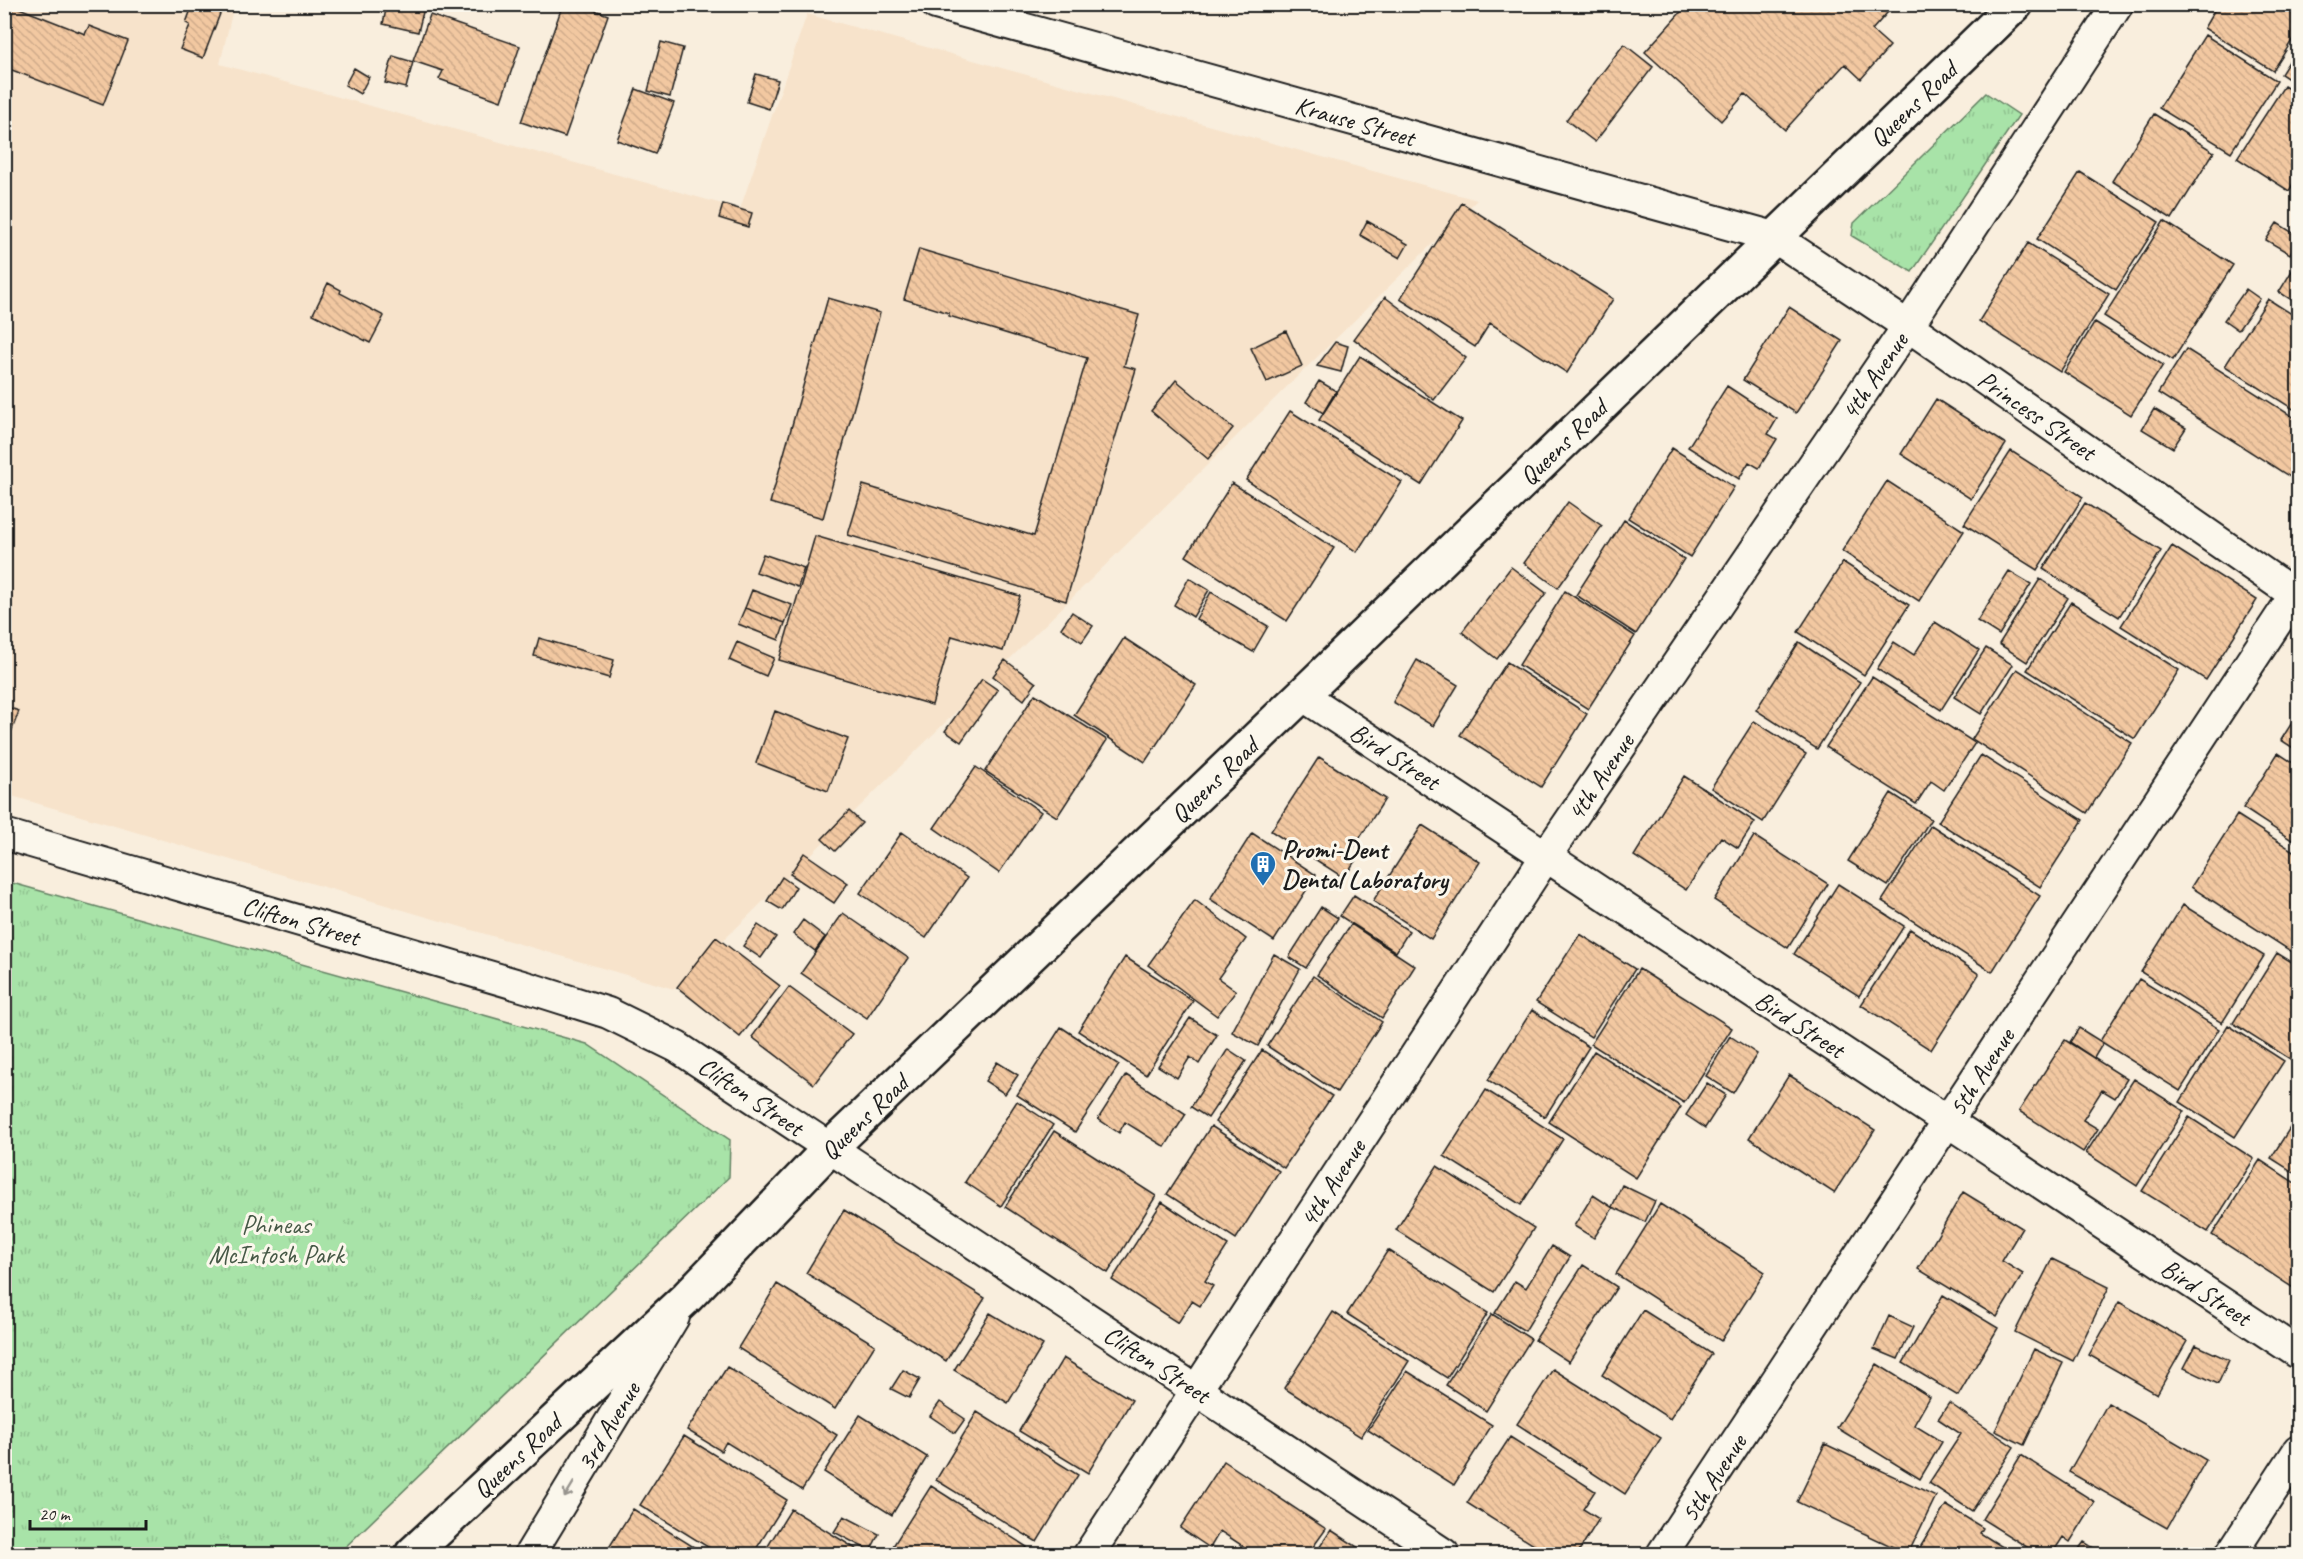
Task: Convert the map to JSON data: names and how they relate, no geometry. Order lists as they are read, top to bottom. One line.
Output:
{"streets":{"street":["Queens Road","Krause Street","4th Avenue","Princess Street","Bird Street","Clifton Street","5th Avenue","3rd Avenue"]},"crossings":[["Queens Road","Krause Street"],["Queens Road","Princess Street"],["Queens Road","Bird Street"],["Queens Road","Clifton Street"],["Queens Road","3rd Avenue"],["Krause Street","Princess Street"],["4th Avenue","Princess Street"],["4th Avenue","Bird Street"],["4th Avenue","Clifton Street"],["Princess Street","5th Avenue"],["Bird Street","5th Avenue"]],"one_way":["3rd Avenue"],"parks":["Phineas McIntosh Park"],"places":{"building":["Promi-Dent Dental Laboratory"]},"scale_bar":"20 m"}
